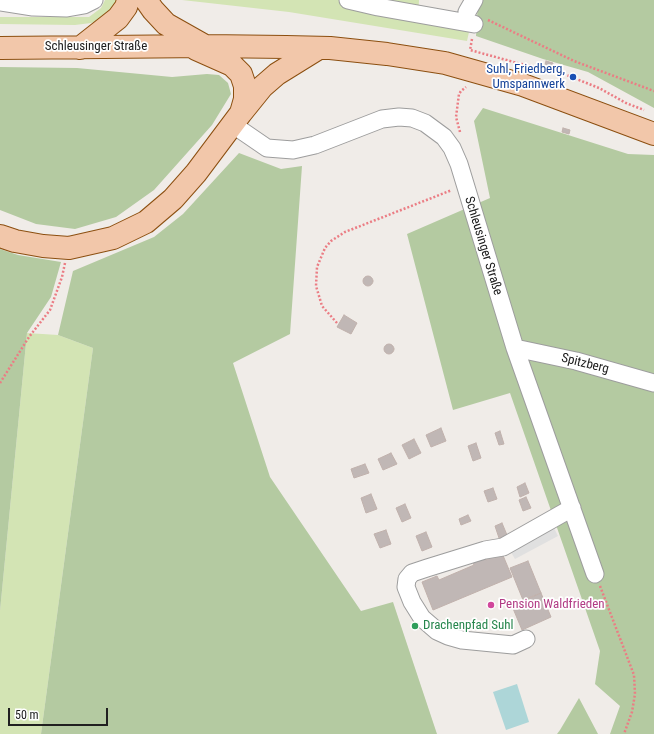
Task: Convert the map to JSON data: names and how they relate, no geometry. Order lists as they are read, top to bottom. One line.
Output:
{"streets":{"main road":["Schleusinger Straße"],"lane":["Spitzberg"]},"crossings":[["Schleusinger Straße","Spitzberg"]],"places":["Suhl, Friedberg, Umspannwerk","Pension Waldfrieden","Drachenpfad Suhl"],"scale_bar":"50 m"}
